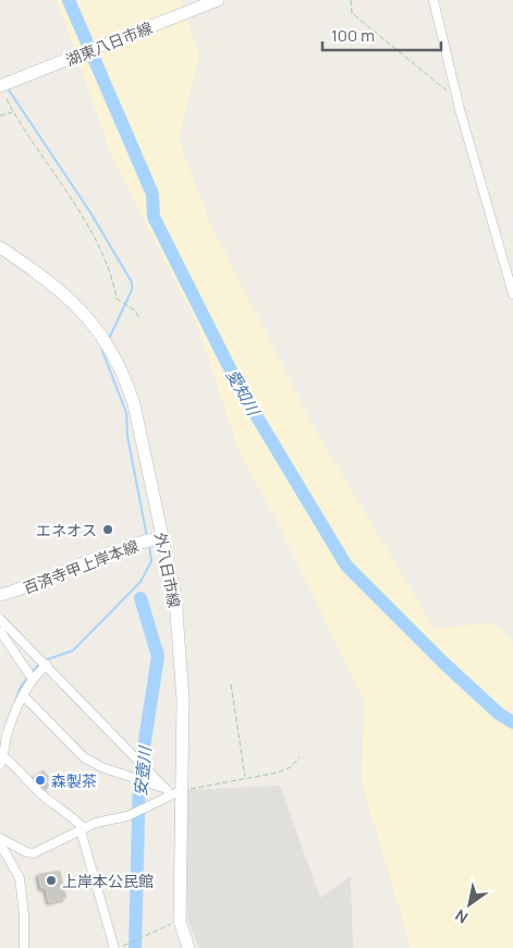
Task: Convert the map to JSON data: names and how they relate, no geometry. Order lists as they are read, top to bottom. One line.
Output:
{"streets":{"main road":["湖東八日市線","百済寺甲上岸本線","外八日市線"]},"crossings":[["百済寺甲上岸本線","外八日市線"]],"water":["愛知川","安壺川"],"places":["エネオス","森製茶","上岸本公民館"],"scale_bar":"100 m","north":"bottom left"}
